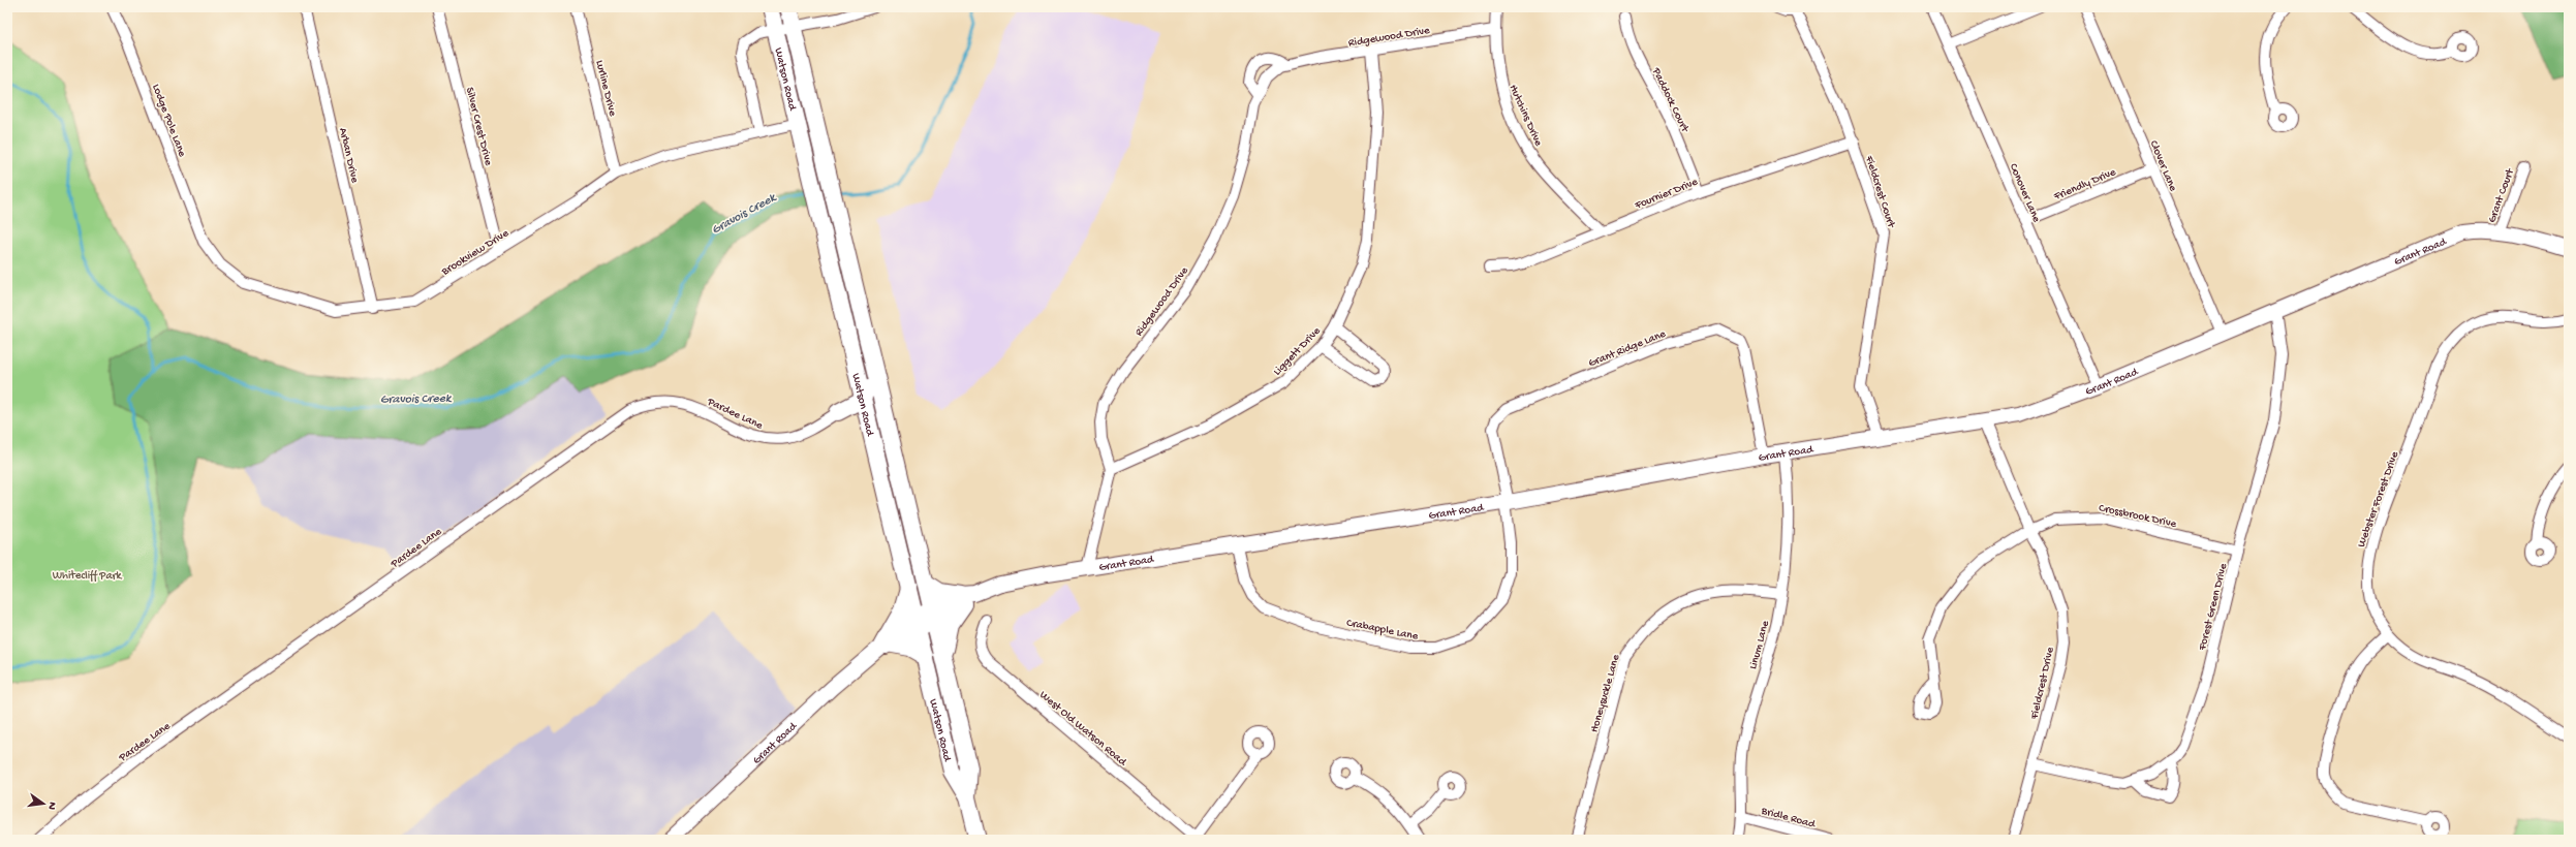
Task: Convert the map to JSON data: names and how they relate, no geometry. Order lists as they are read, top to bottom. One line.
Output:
{"streets":{"main road":["Watson Road"],"street":["Ridgewood Drive","Lurline Drive","Paddock Court","Hutchins Drive","Lodge Pole Lane","Silver Crest Drive","Arban Drive","Clover Lane","Friendly Drive","Fieldcrest Court","Fournier Drive","Conover Lane","Grant Court","Brookview Drive","Grant Road","Grant Ridge Lane","Liggett Drive","Pardee Lane","Webster Forest Drive","Crossbrook Drive","Forest Green Drive","Crabapple Lane","Linum Lane","Fieldcrest Drive","Honeysuckle Lane","West Old Watson Road","Bridle Road"]},"crossings":[["Ridgewood Drive","Hutchins Drive"],["Ridgewood Drive","Liggett Drive"],["Watson Road","Brookview Drive"],["Watson Road","Grant Road"],["Lurline Drive","Brookview Drive"],["Paddock Court","Fournier Drive"],["Hutchins Drive","Fournier Drive"],["Lodge Pole Lane","Brookview Drive"],["Silver Crest Drive","Brookview Drive"],["Arban Drive","Brookview Drive"],["Clover Lane","Friendly Drive"],["Clover Lane","Grant Road"],["Friendly Drive","Conover Lane"],["Fieldcrest Court","Fournier Drive"],["Fieldcrest Court","Grant Road"],["Conover Lane","Grant Road"],["Grant Court","Grant Road"],["Grant Road","Grant Ridge Lane"],["Grant Road","Forest Green Drive"],["Grant Road","Crabapple Lane"],["Grant Road","Linum Lane"],["Grant Road","Fieldcrest Drive"],["Grant Ridge Lane","Crabapple Lane"],["Crossbrook Drive","Forest Green Drive"],["Crossbrook Drive","Fieldcrest Drive"],["Forest Green Drive","Fieldcrest Drive"],["Linum Lane","Honeysuckle Lane"],["Linum Lane","Bridle Road"]],"water":["Gravois Creek"],"parks":["Whitecliff Park"],"north":"right"}
